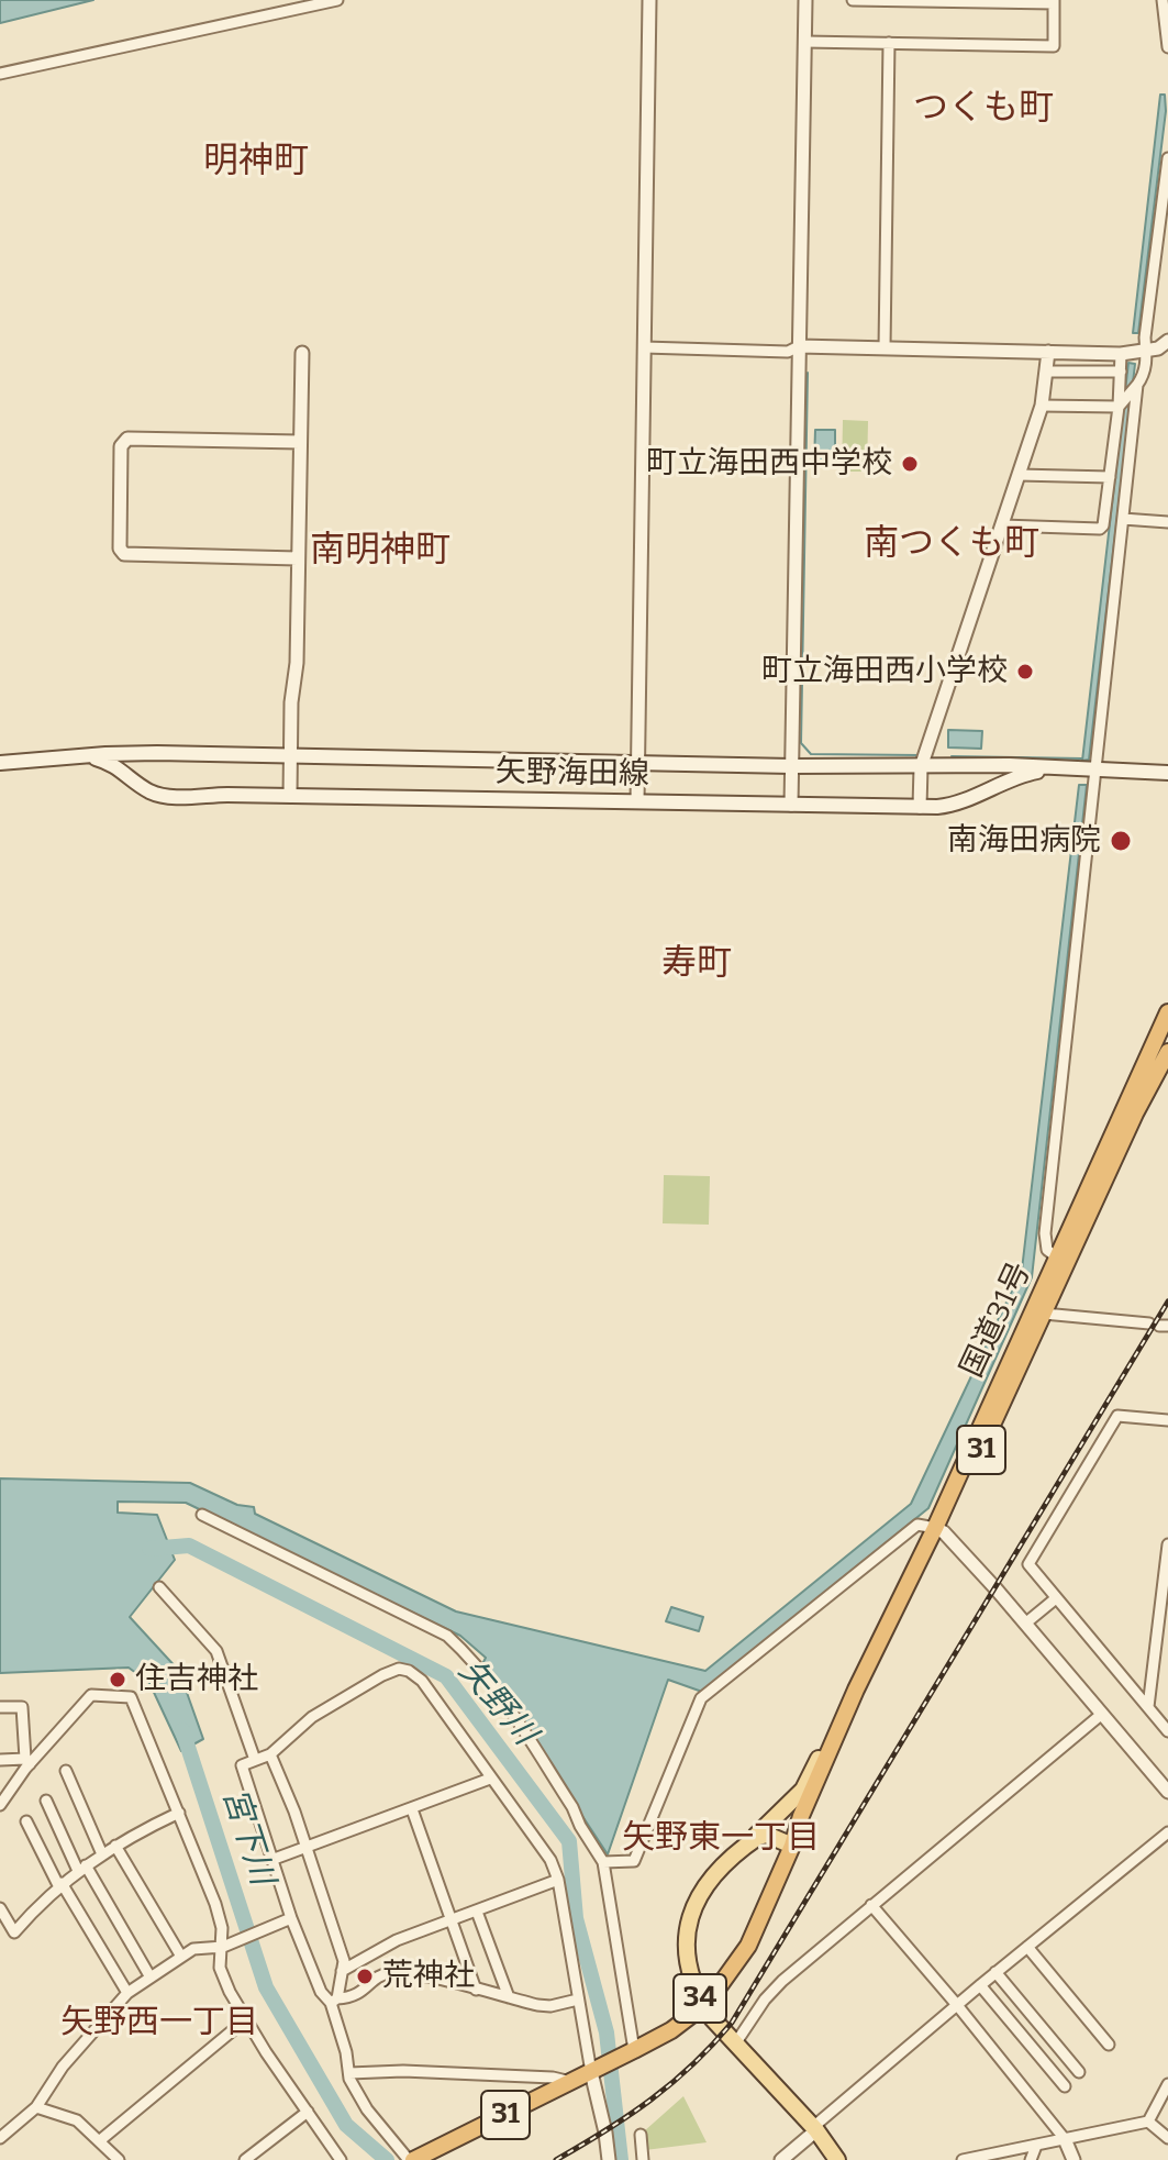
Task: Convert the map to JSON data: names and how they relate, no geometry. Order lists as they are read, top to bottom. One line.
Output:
{"streets":{"highway":["国道31号","31"],"main road":["矢野海田線","34"]},"crossings":[["国道31号","34"]],"districts":["つくも町","明神町","南つくも町","南明神町","寿町","矢野東一丁目","矢野西一丁目"],"water":["矢野川","宮下川"],"places":["町立海田西中学校","町立海田西小学校","南海田病院","住吉神社","荒神社"]}
